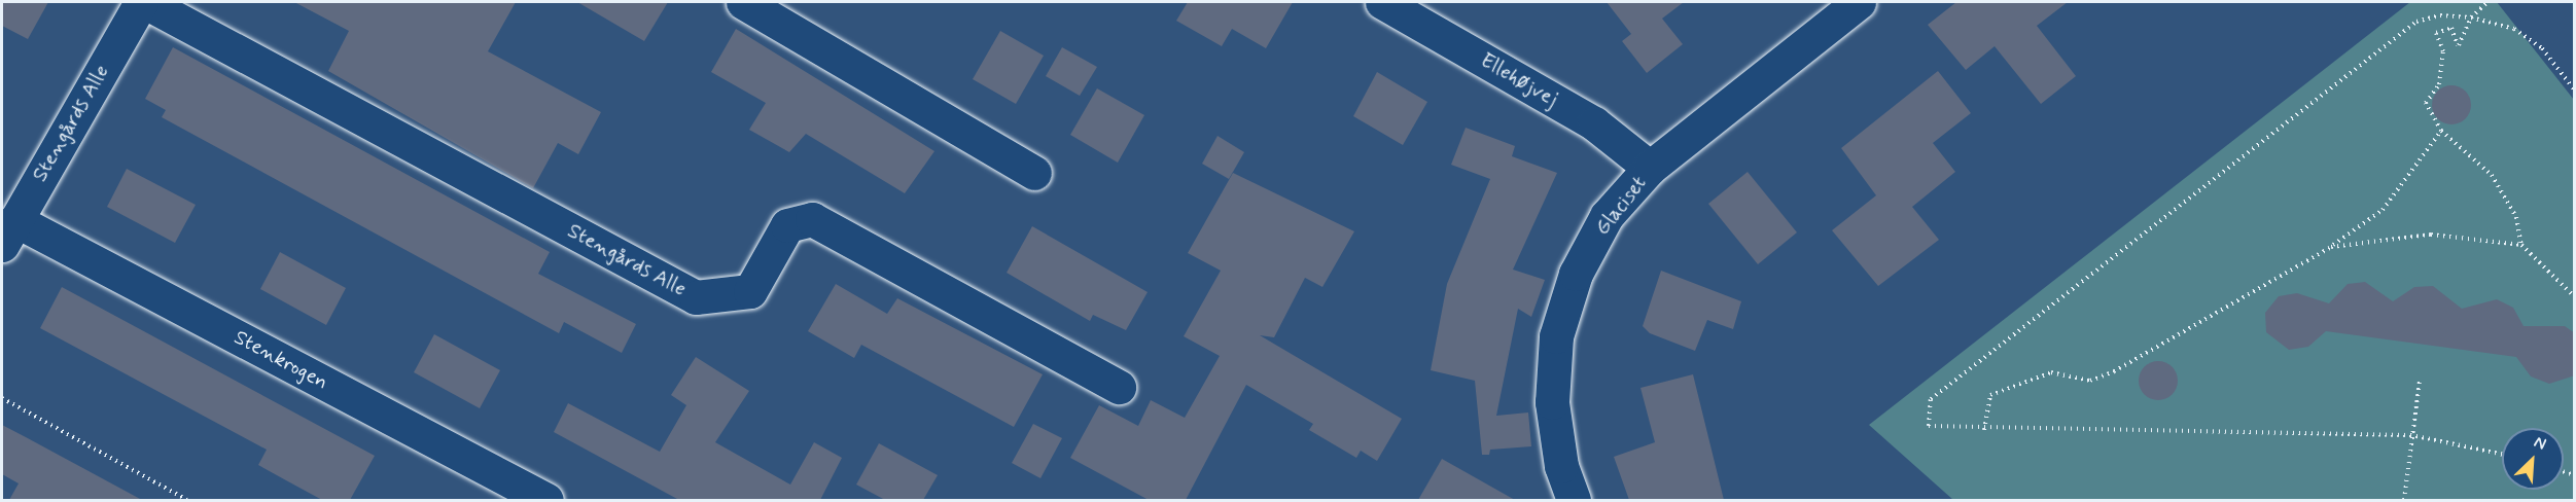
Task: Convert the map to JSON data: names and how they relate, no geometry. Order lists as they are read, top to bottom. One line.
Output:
{"streets":{"street":["Ellehøjvej","Stengårds Alle","Glaciset","Stenkrogen"]},"crossings":[["Ellehøjvej","Glaciset"],["Stengårds Alle","Stenkrogen"]],"north":"top right"}
